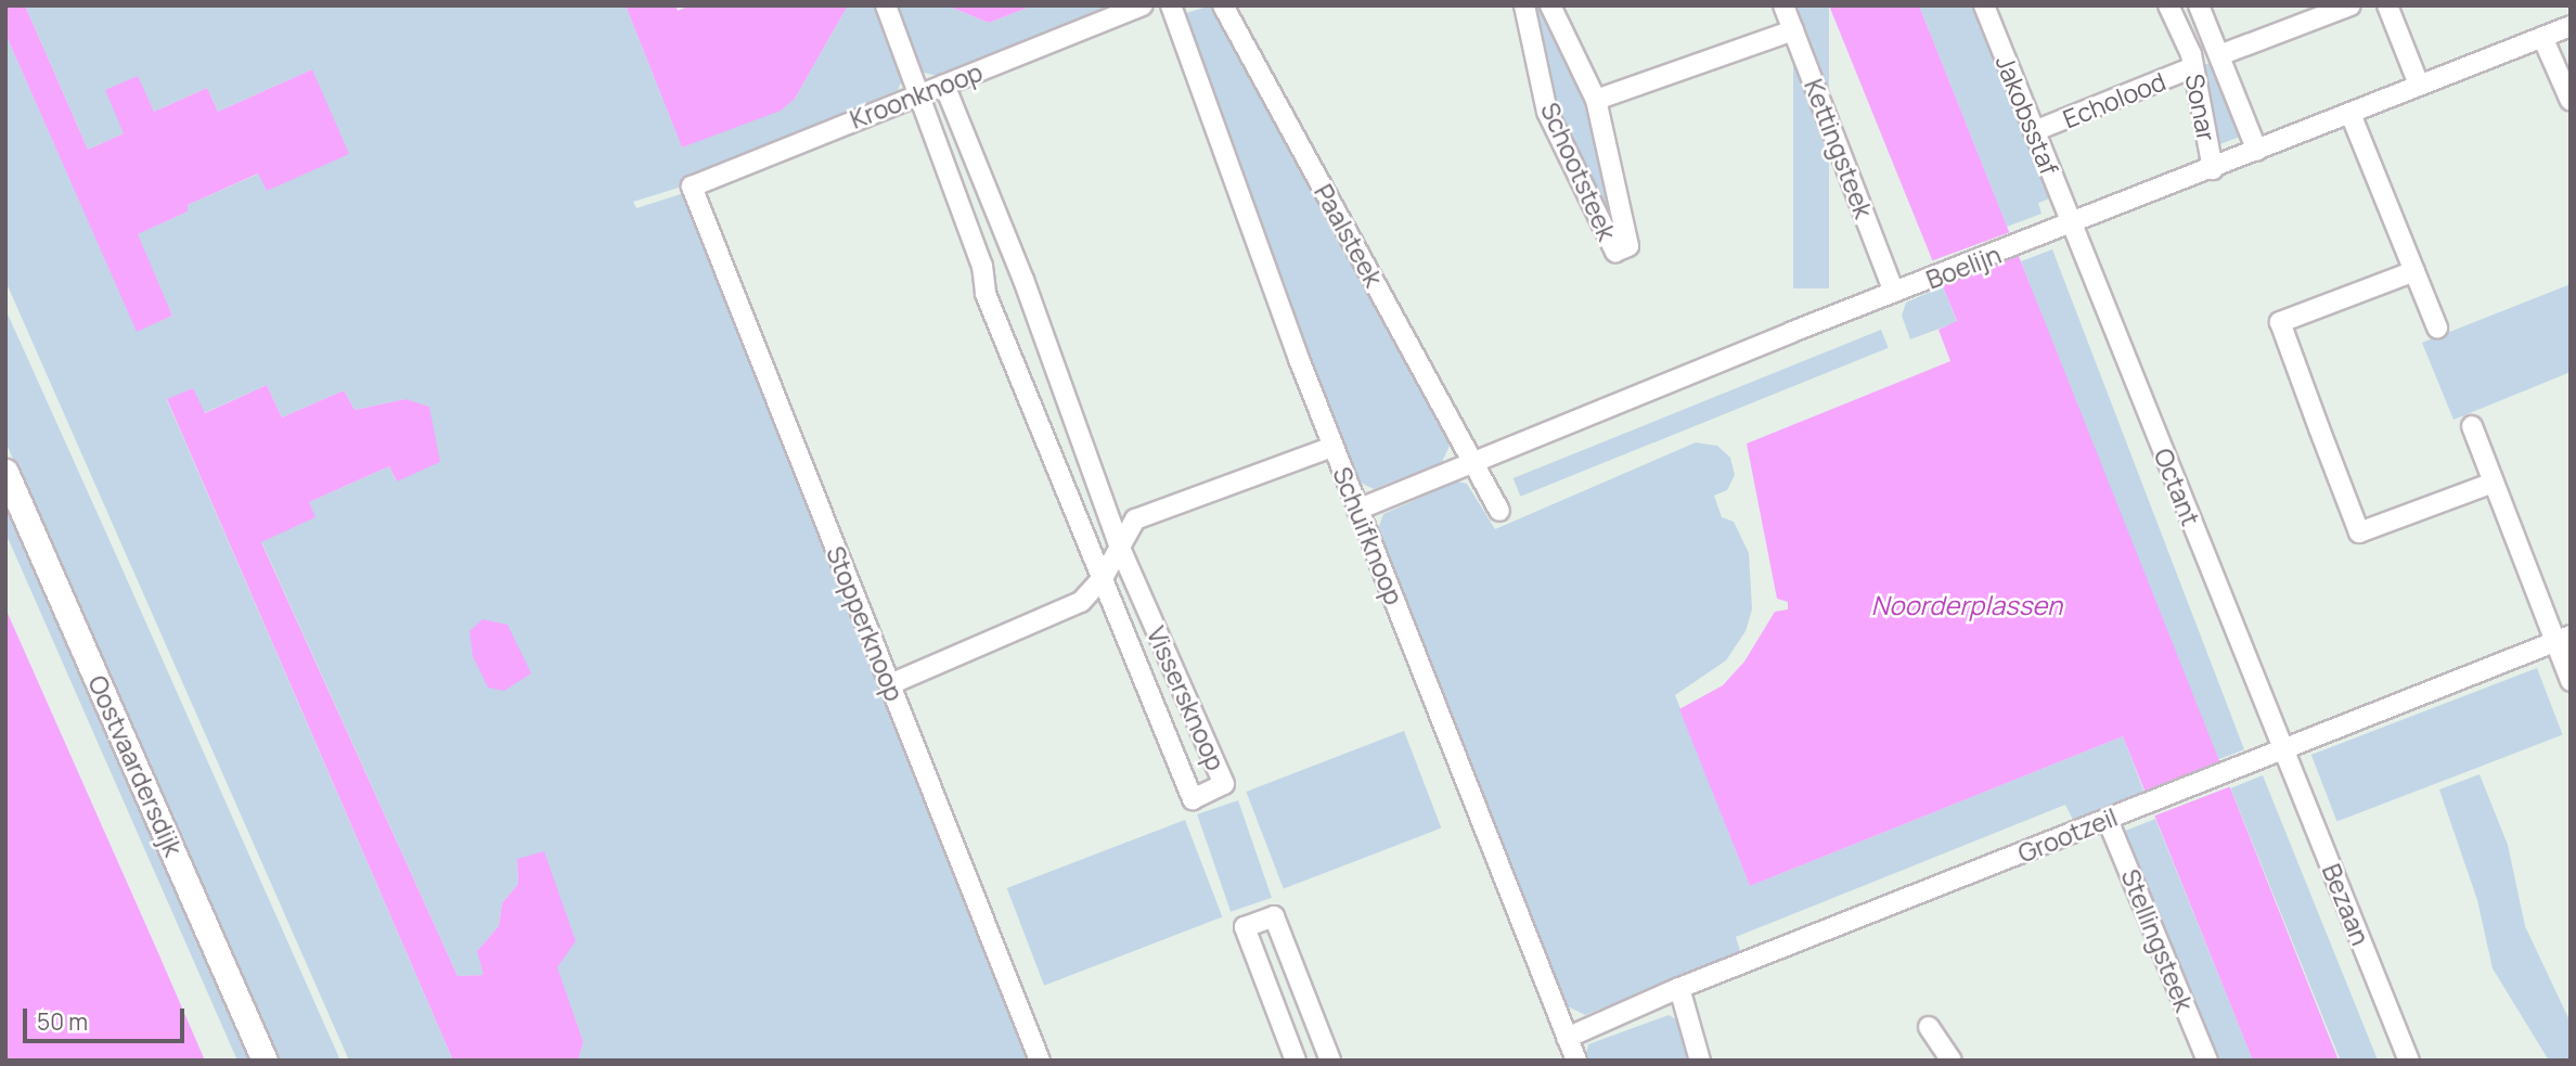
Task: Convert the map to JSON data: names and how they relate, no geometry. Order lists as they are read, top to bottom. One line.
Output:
{"streets":{"main road":["Oostvaardersdijk"],"street":["Kroonknoop","Echolood","Sonar","Jakobsstaf","Kettingsteek","Schootsteek","Paalsteek","Boelijn","Octant","Schuifknoop","Stopperknoop","Vissersknoop","Grootzeil","Bezaan","Stellingsteek"]},"crossings":[["Kroonknoop","Stopperknoop"],["Kroonknoop","Vissersknoop"],["Echolood","Sonar"],["Echolood","Jakobsstaf"],["Sonar","Boelijn"],["Jakobsstaf","Boelijn"],["Jakobsstaf","Octant"],["Kettingsteek","Boelijn"],["Paalsteek","Boelijn"],["Boelijn","Octant"],["Boelijn","Schuifknoop"],["Octant","Grootzeil"],["Octant","Bezaan"],["Schuifknoop","Grootzeil"],["Grootzeil","Bezaan"],["Grootzeil","Stellingsteek"]],"water":["Noorderplassen"],"scale_bar":"50 m"}
